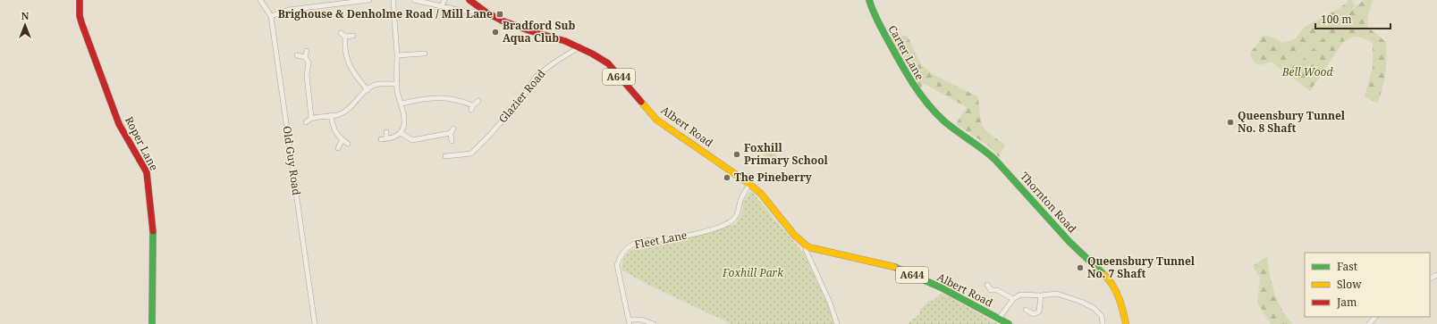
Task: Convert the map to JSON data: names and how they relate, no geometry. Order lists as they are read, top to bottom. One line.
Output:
{"streets":{"street":["Carter Lane","A644","Glazier Road","Albert Road","Roper Lane","Old Guy Road","Thornton Road","Fleet Lane"]},"crossings":[["Carter Lane","Thornton Road"],["A644","Albert Road"],["A644","Fleet Lane"],["Glazier Road","Albert Road"],["Albert Road","Fleet Lane"]],"parks":["Bell Wood","Foxhill Park"],"places":{"transit":["Brighouse & Denholme Road / Mill Lane"],"other":["Bradford Sub Aqua Club","Queensbury Tunnel No. 8 Shaft","Foxhill Primary School","The Pineberry","Queensbury Tunnel No. 7 Shaft"]},"legend":["Fast","Slow","Jam"],"scale_bar":"100 m","north":"top"}
